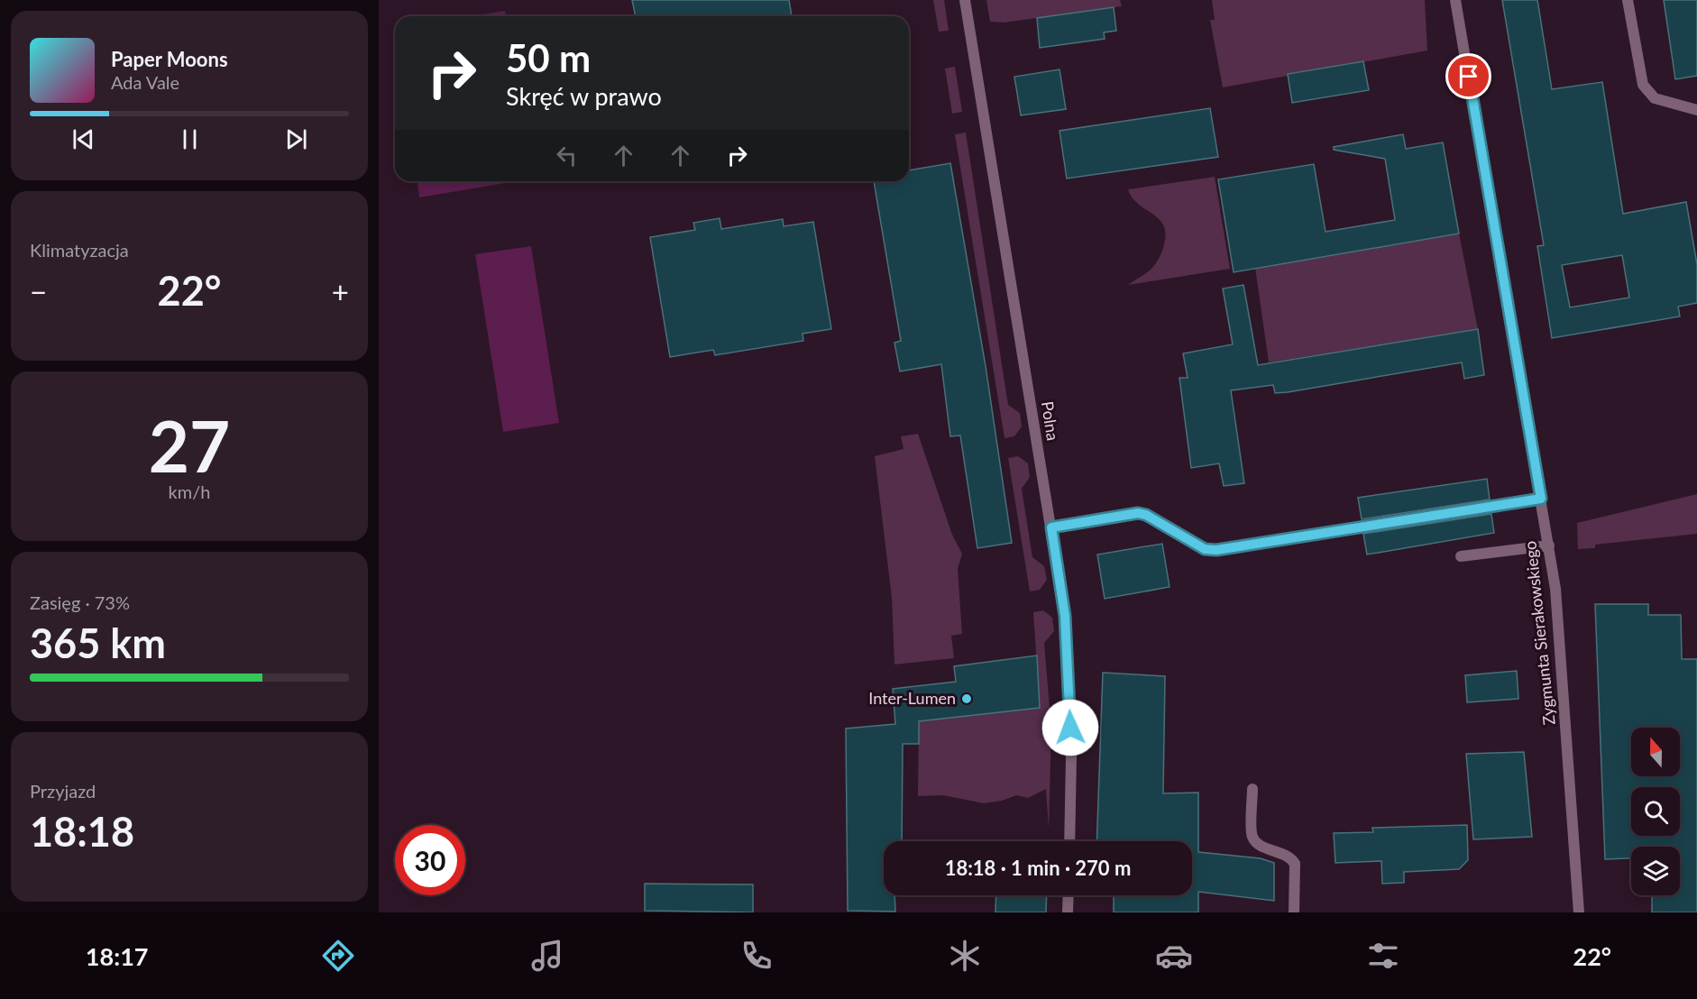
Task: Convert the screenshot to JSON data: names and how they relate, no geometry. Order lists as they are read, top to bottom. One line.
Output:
{"streets":{"street":["Polna","Zygmunta Sierakowskiego"]},"places":["Inter-Lumen"],"north":"top","page":{"turn":["50 m","Skręć w prawo"],"song":["Paper Moons","Ada Vale"],"tile":["Klimatyzacja",["27","km/h"],["Zasięg · 73%","365 km"],["Przyjazd","18:18"]],"heat":["−","22°","+"],"limit":"30","trip":"18:18 · 1 min · 270 m","tabs":["18:17","22°"]}}
